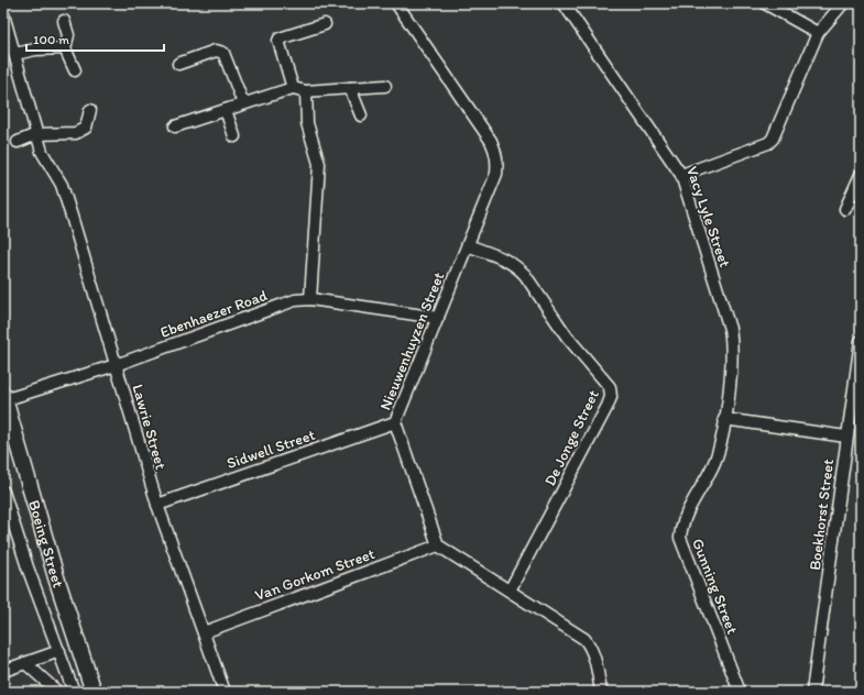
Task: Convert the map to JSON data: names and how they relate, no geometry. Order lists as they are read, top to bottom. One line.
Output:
{"streets":{"main road":["Boeing Street"],"street":["Vacy Lyle Street","Ebenhaezer Road","Nieuwenhuyzen Street","Lawrie Street","De Jonge Street","Sidwell Street","Boekhorst Street","Van Gorkom Street","Gunning Street"]},"crossings":[["Vacy Lyle Street","Gunning Street"],["Ebenhaezer Road","Nieuwenhuyzen Street"],["Ebenhaezer Road","Lawrie Street"],["Ebenhaezer Road","Boeing Street"],["Nieuwenhuyzen Street","De Jonge Street"],["Nieuwenhuyzen Street","Sidwell Street"],["Nieuwenhuyzen Street","Van Gorkom Street"],["Lawrie Street","Sidwell Street"],["Lawrie Street","Van Gorkom Street"]],"scale_bar":"100 m"}
